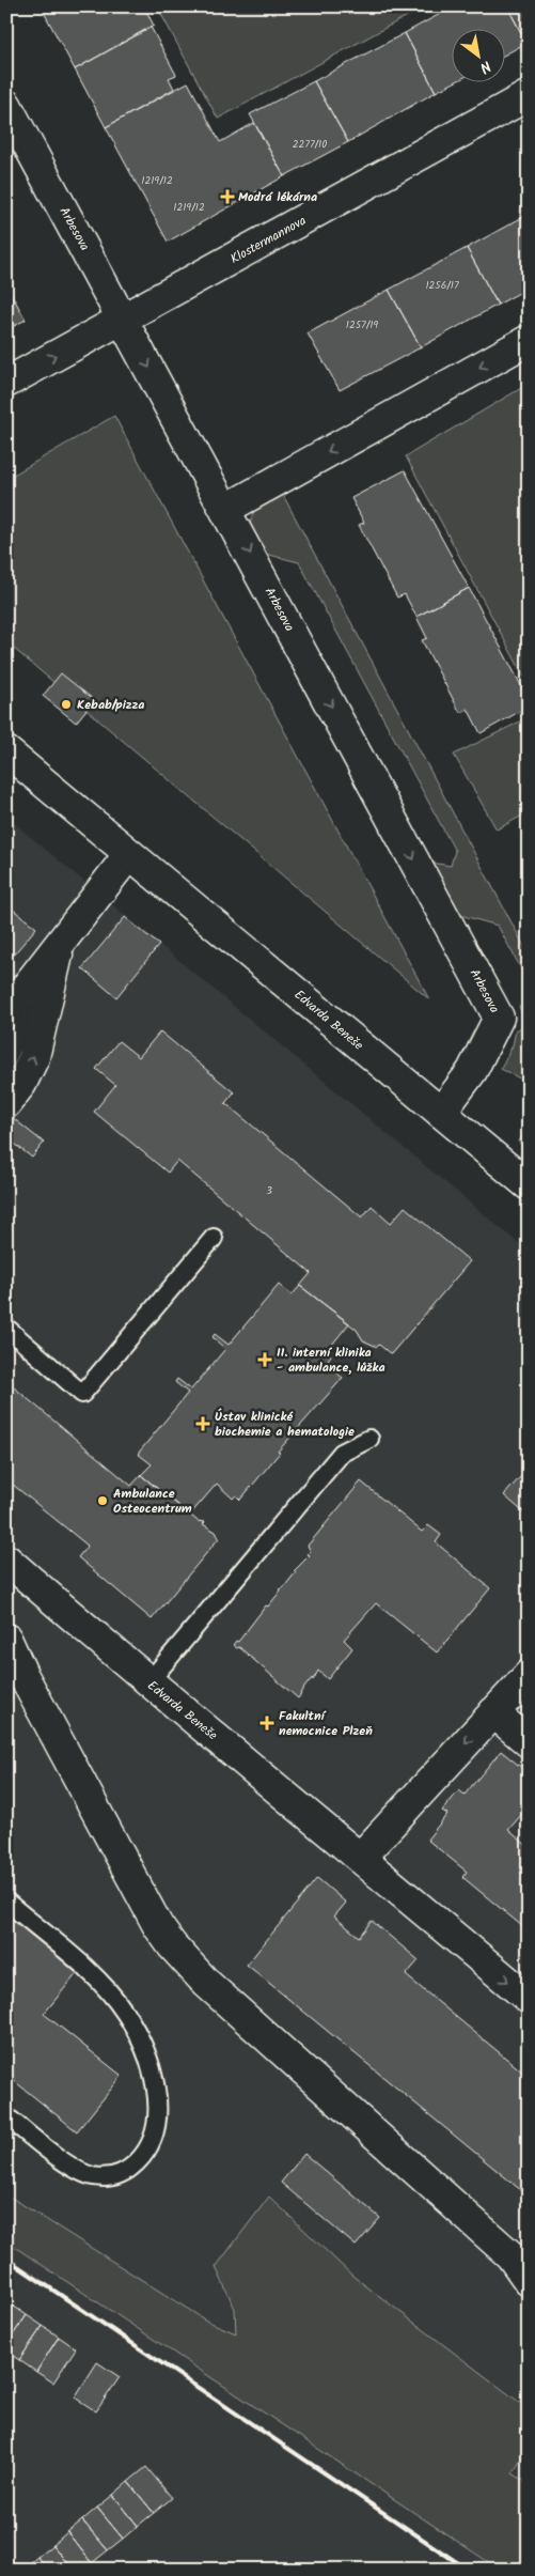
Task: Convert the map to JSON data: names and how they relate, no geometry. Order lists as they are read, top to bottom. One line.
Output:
{"streets":{"street":["Arbesova","Klostermannova","Edvarda Beneše"]},"crossings":[["Arbesova","Klostermannova"],["Arbesova","Edvarda Beneše"]],"one_way":["Arbesova"],"places":{"health":["Modrá lékárna","II. interní klinika - ambulance, lůžka","Ústav klinické biochemie a hematologie","Fakultní nemocnice Plzeň"],"other":["Kebab/pizza","Ambulance Osteocentrum"]},"house_numbers":["2277/10","1219/12","1219/12","1256/17","1257/19","3"],"north":"bottom right"}
